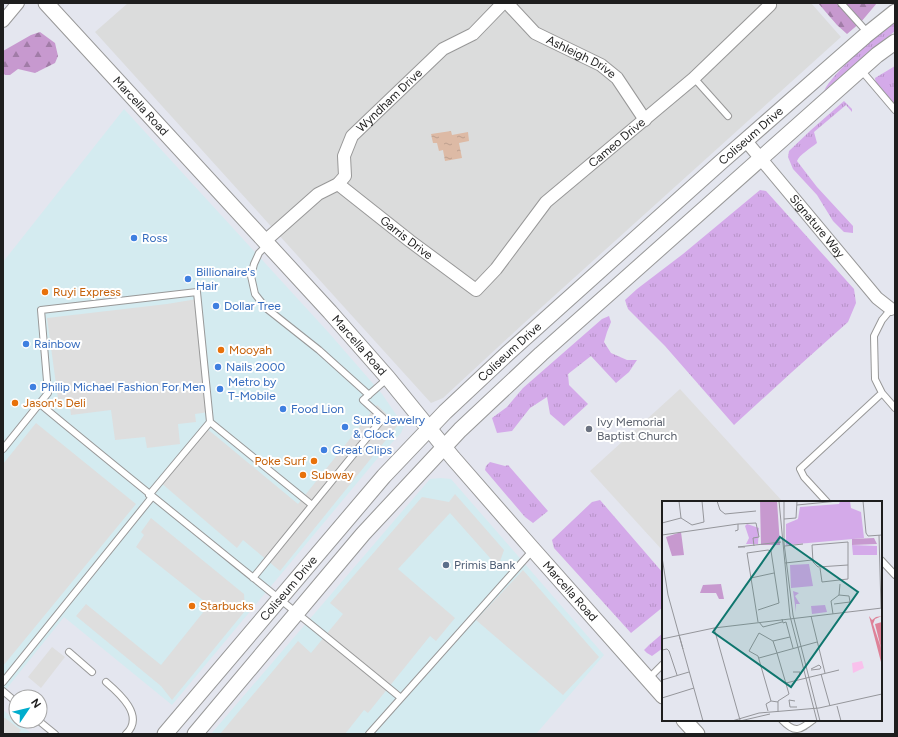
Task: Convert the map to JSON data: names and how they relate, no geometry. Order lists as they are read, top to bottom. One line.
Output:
{"streets":{"street":["Ashleigh Drive","Wyndham Drive","Marcella Road","Coliseum Drive","Cameo Drive","Signature Way","Garris Drive"]},"crossings":[["Ashleigh Drive","Cameo Drive"],["Wyndham Drive","Garris Drive"],["Marcella Road","Coliseum Drive"],["Coliseum Drive","Signature Way"],["Cameo Drive","Garris Drive"]],"places":["Ross","Billionaire's Hair","Ruyi Express","Dollar Tree","Rainbow","Mooyah","Nails 2000","Philip Michael Fashion For Men","Metro by T-Mobile","Jason's Deli","Food Lion","Sun’s Jewelry & Clock","Ivy Memorial Baptist Church","Great Clips","Poke Surf","Subway","Primis Bank","Starbucks"],"north":"top right"}
